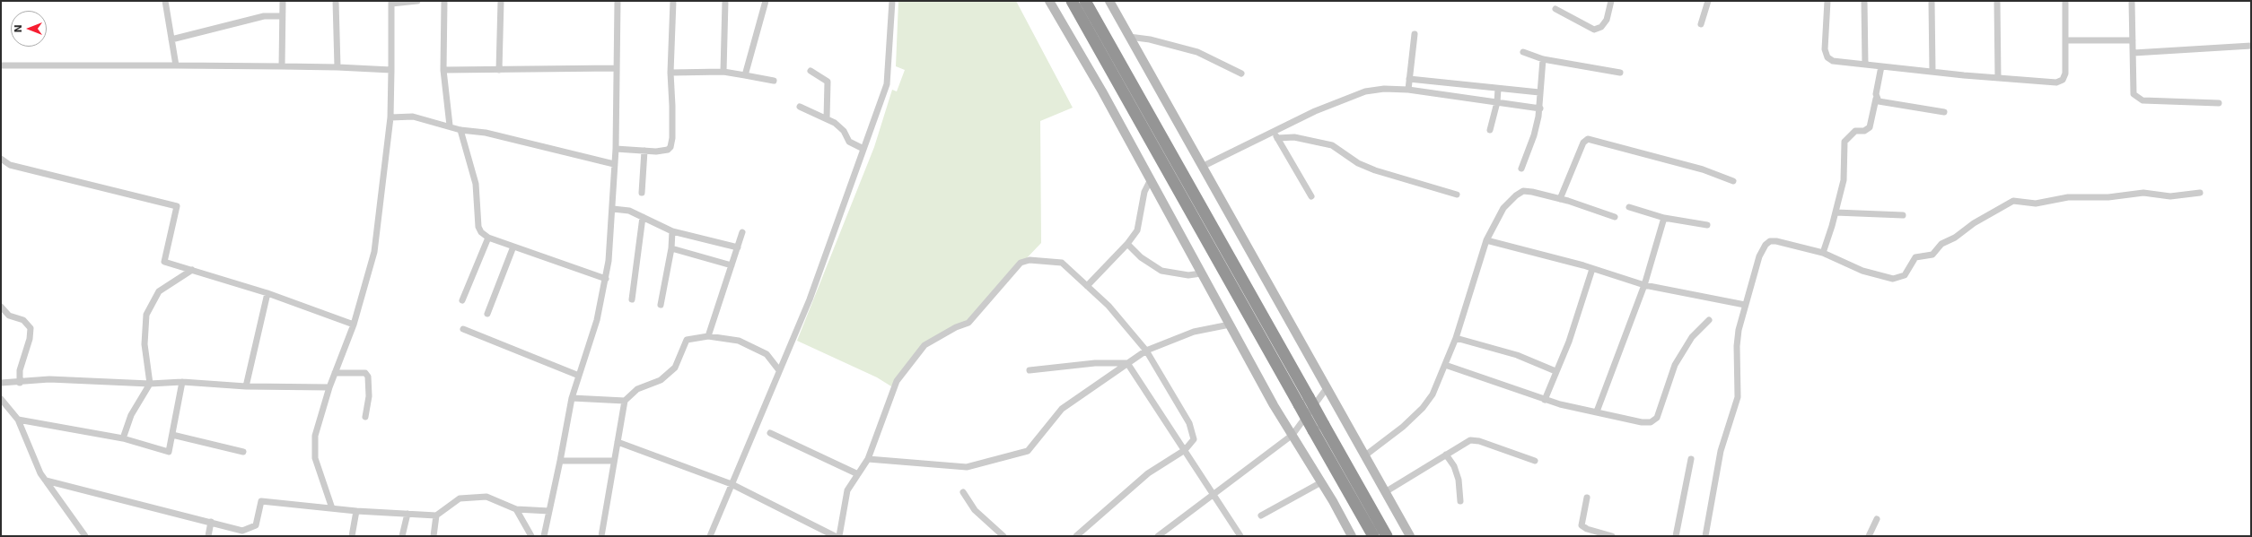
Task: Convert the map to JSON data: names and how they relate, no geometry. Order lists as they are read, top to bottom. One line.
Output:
{"north":"left"}
